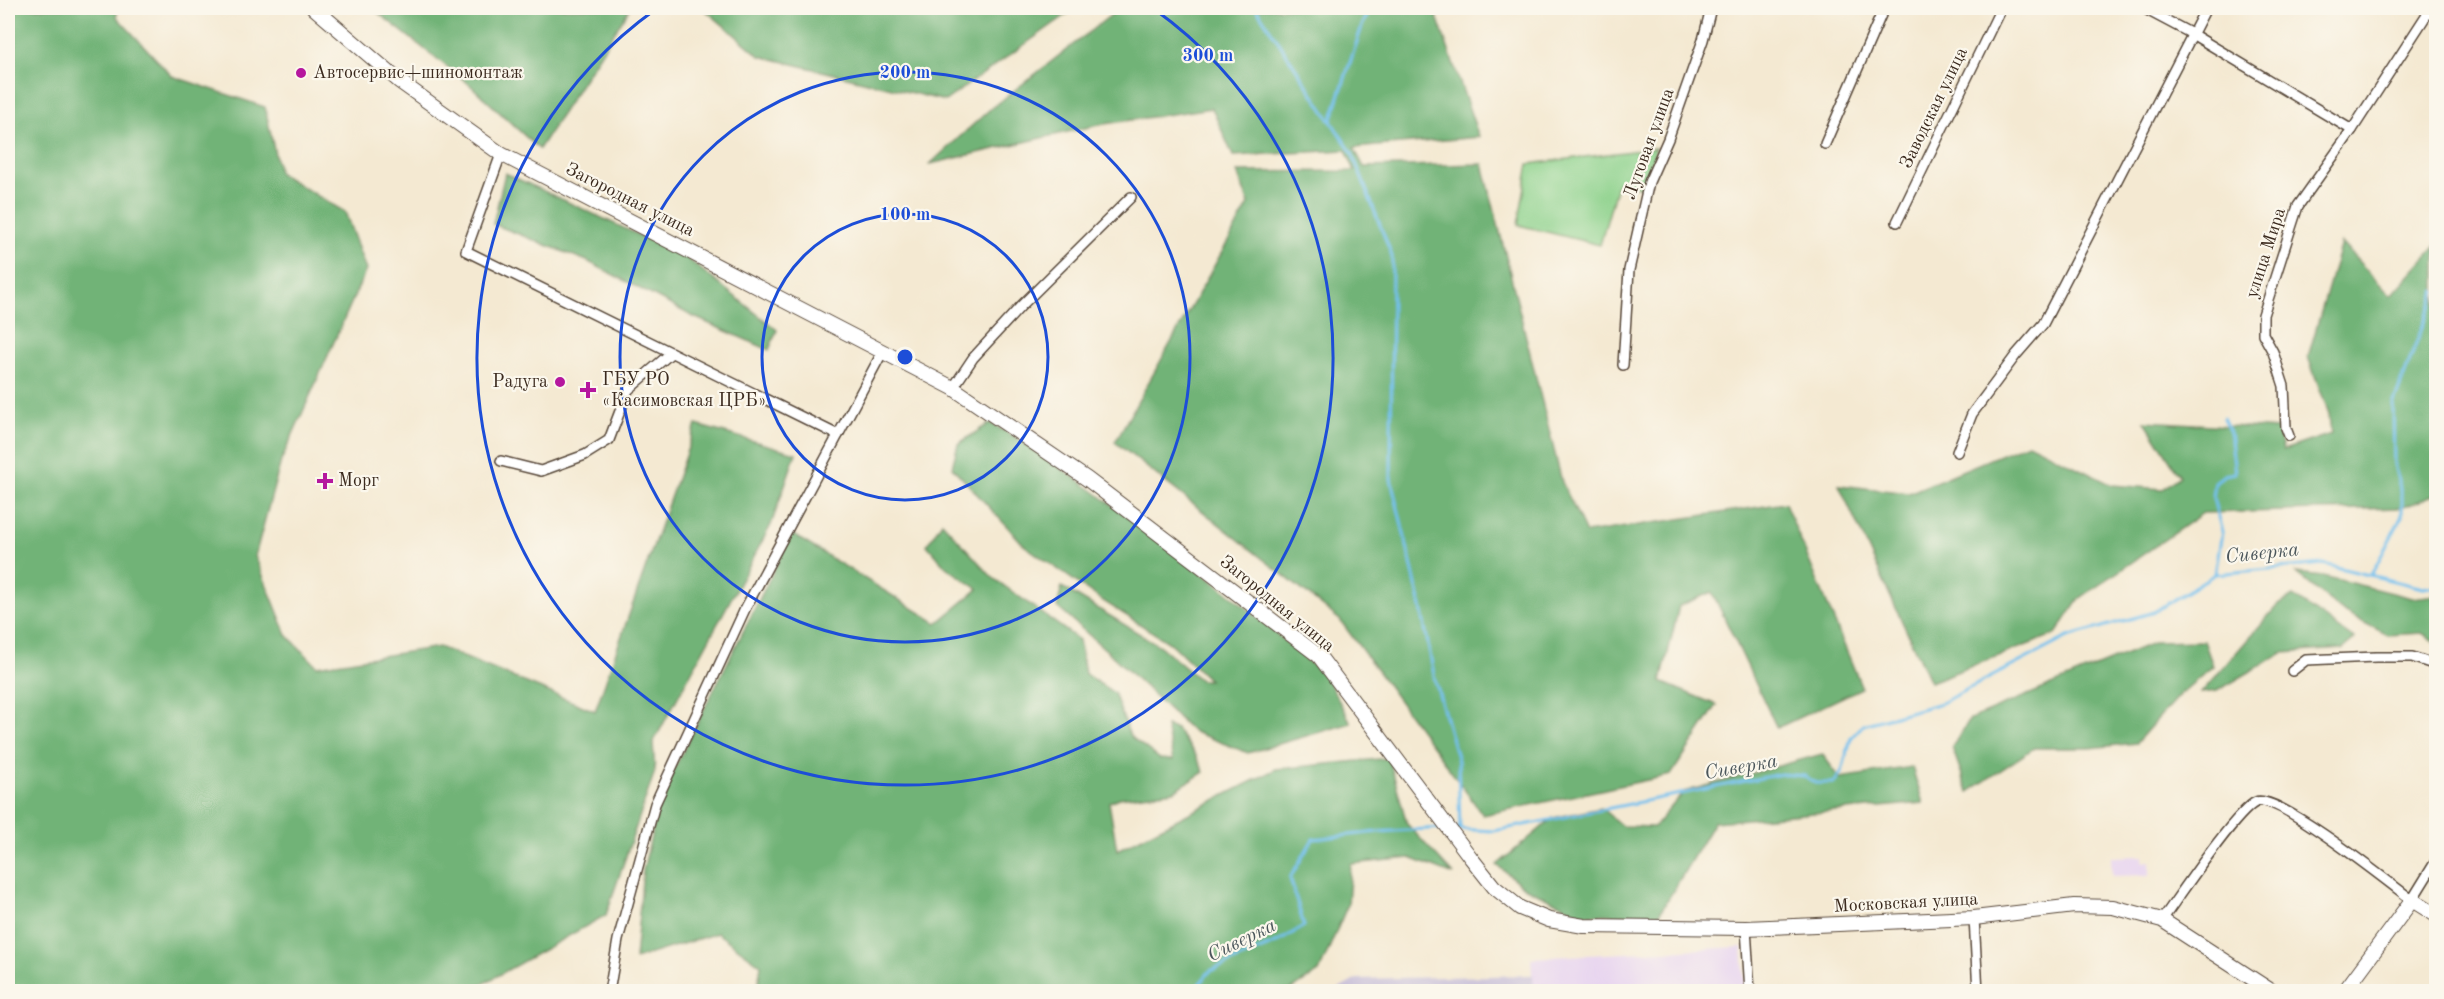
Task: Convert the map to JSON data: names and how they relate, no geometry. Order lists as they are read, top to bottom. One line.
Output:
{"streets":{"main road":["Загородная улица","Московская улица"],"street":["Заводская улица","Луговая улица","улица Мира"]},"crossings":[["Загородная улица","Московская улица"]],"water":["Сиверка"],"places":{"other":["Автосервис+шиномонтаж","Радуга"],"health":["ГБУ РО «Касимовская ЦРБ»","Морг"]},"rings":["300 m","200 m","100 m"]}
